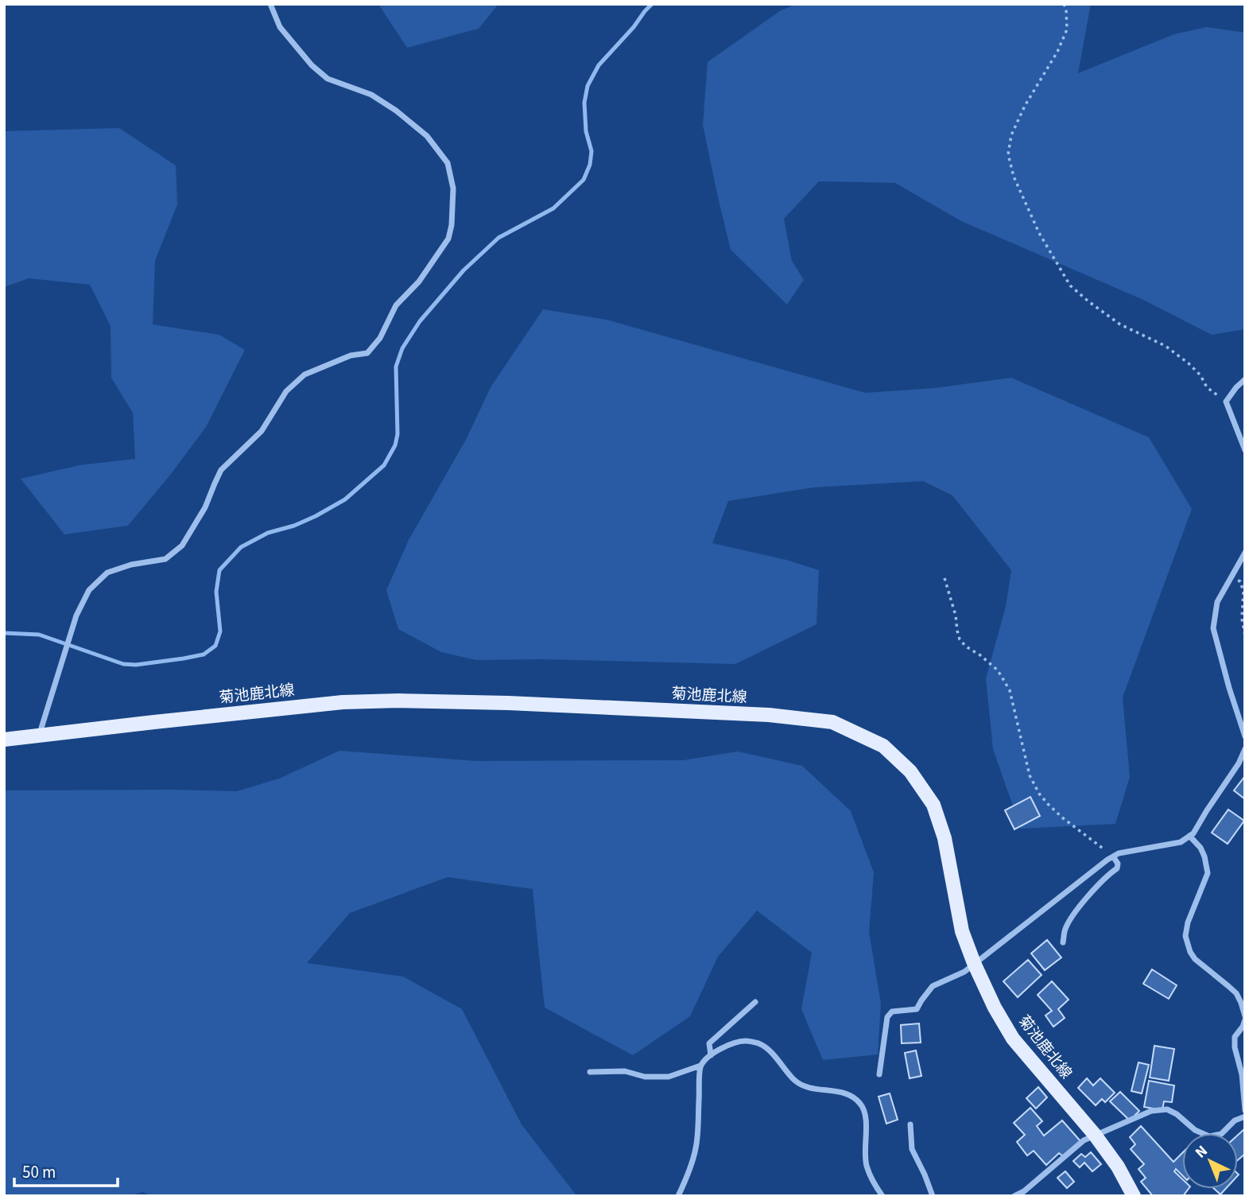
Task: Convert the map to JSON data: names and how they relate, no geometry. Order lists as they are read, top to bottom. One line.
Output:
{"streets":{"main road":["菊池鹿北線"]},"scale_bar":"50 m","north":"top left"}
